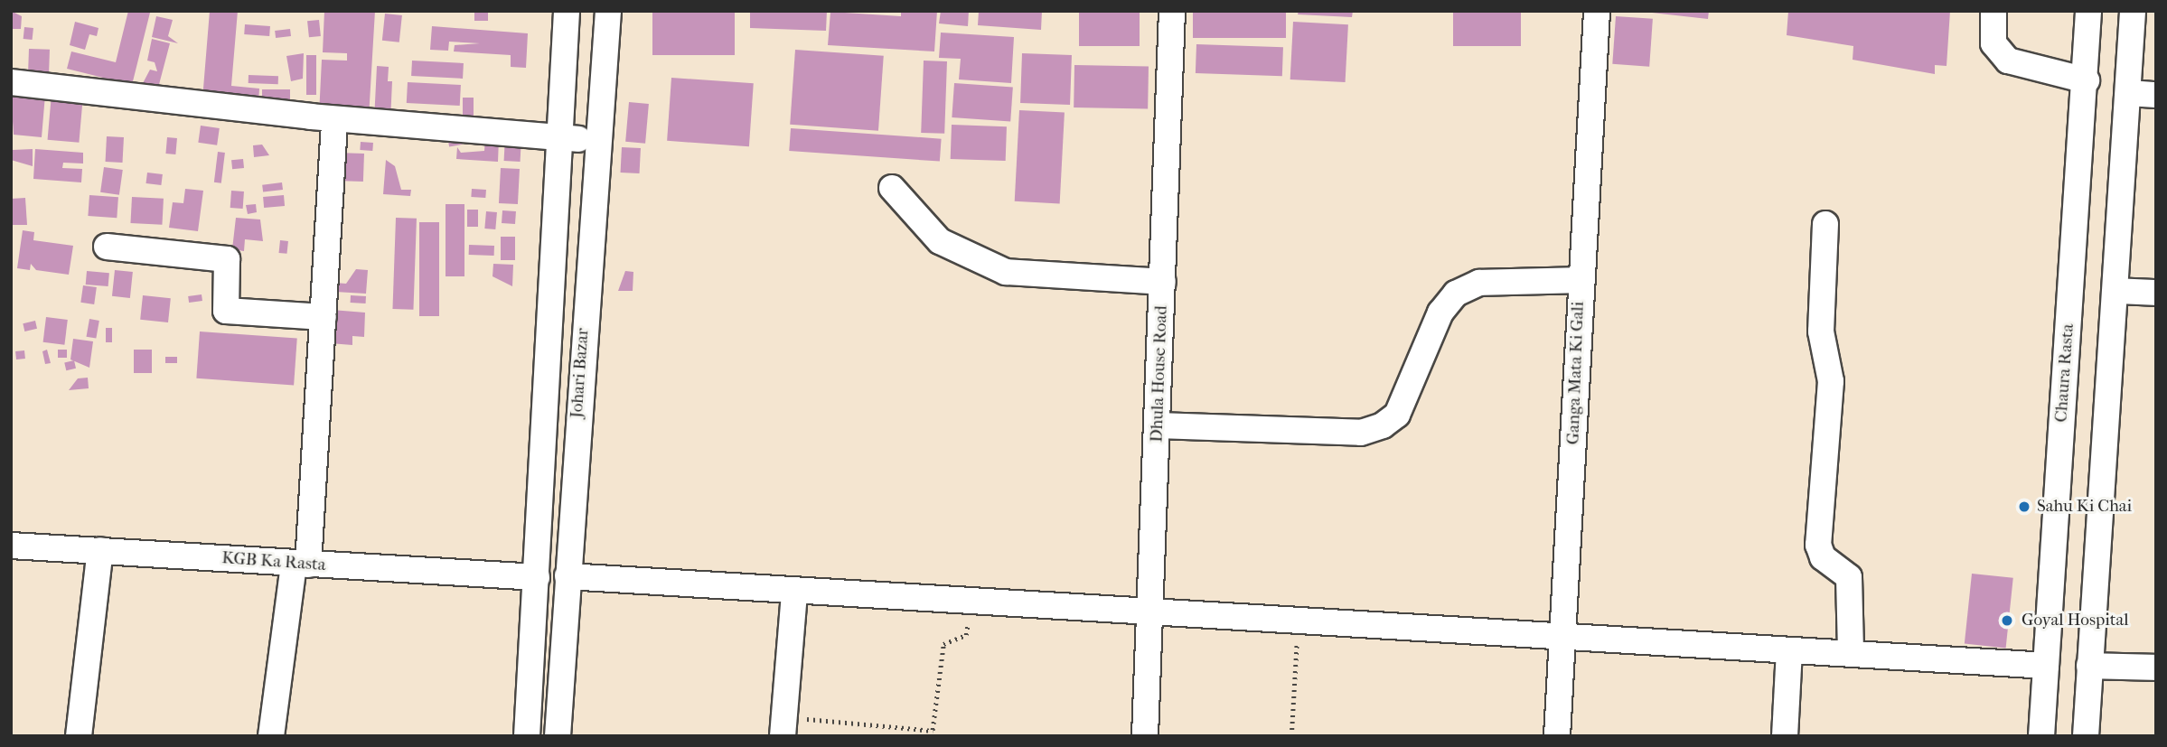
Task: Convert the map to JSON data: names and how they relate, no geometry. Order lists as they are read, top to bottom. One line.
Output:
{"streets":{"street":["Johari Bazar","Ganga Mata Ki Gali","Chaura Rasta","Dhula House Road","KGB Ka Rasta"]},"crossings":[["Johari Bazar","KGB Ka Rasta"]],"places":["Sahu Ki Chai","Goyal Hospital"]}
